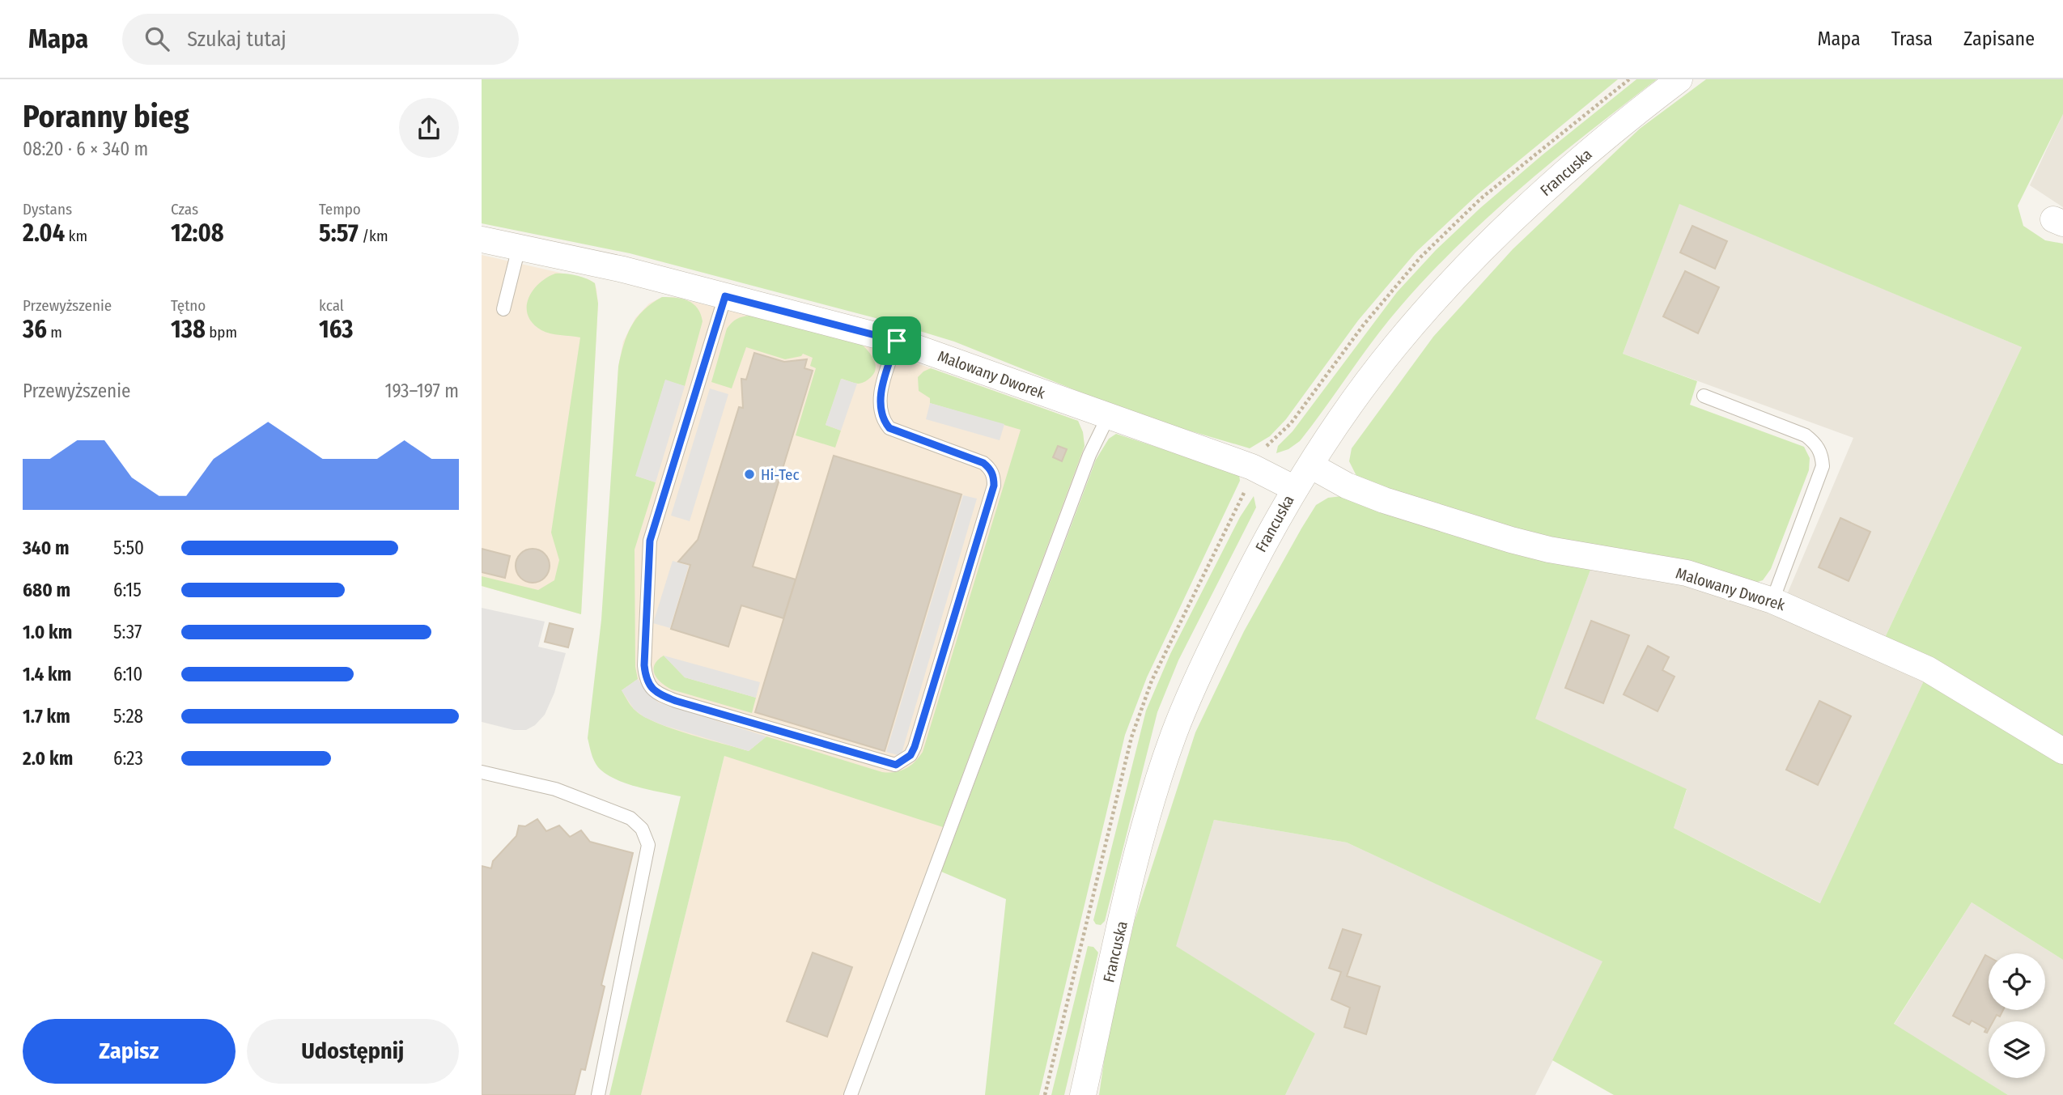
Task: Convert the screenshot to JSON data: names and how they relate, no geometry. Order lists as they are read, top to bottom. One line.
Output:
{"streets":{"street":["Francuska","Malowany Dworek"]},"crossings":[["Francuska","Malowany Dworek"]],"places":["Hi-Tec"],"page":{"header":"Mapa","search":"Szukaj tutaj","nav":["Mapa","Trasa","Zapisane"],"heading":["Poranny bieg","08:20 · 6 × 340 m"],"stats":[["Dystans","2.04 km"],["Czas","12:08"],["Tempo","5:57 /km"],["Przewyższenie","36 m"],["Tętno","138 bpm"],["kcal","163"]],"chart":["Przewyższenie","193–197 m"],"list":[{"name":"340 m","note":"5:50"},{"name":"680 m","note":"6:15"},{"name":"1.0 km","note":"5:37"},{"name":"1.4 km","note":"6:10"},{"name":"1.7 km","note":"5:28"},{"name":"2.0 km","note":"6:23"}],"buttons":["Zapisz","Udostępnij"]}}
